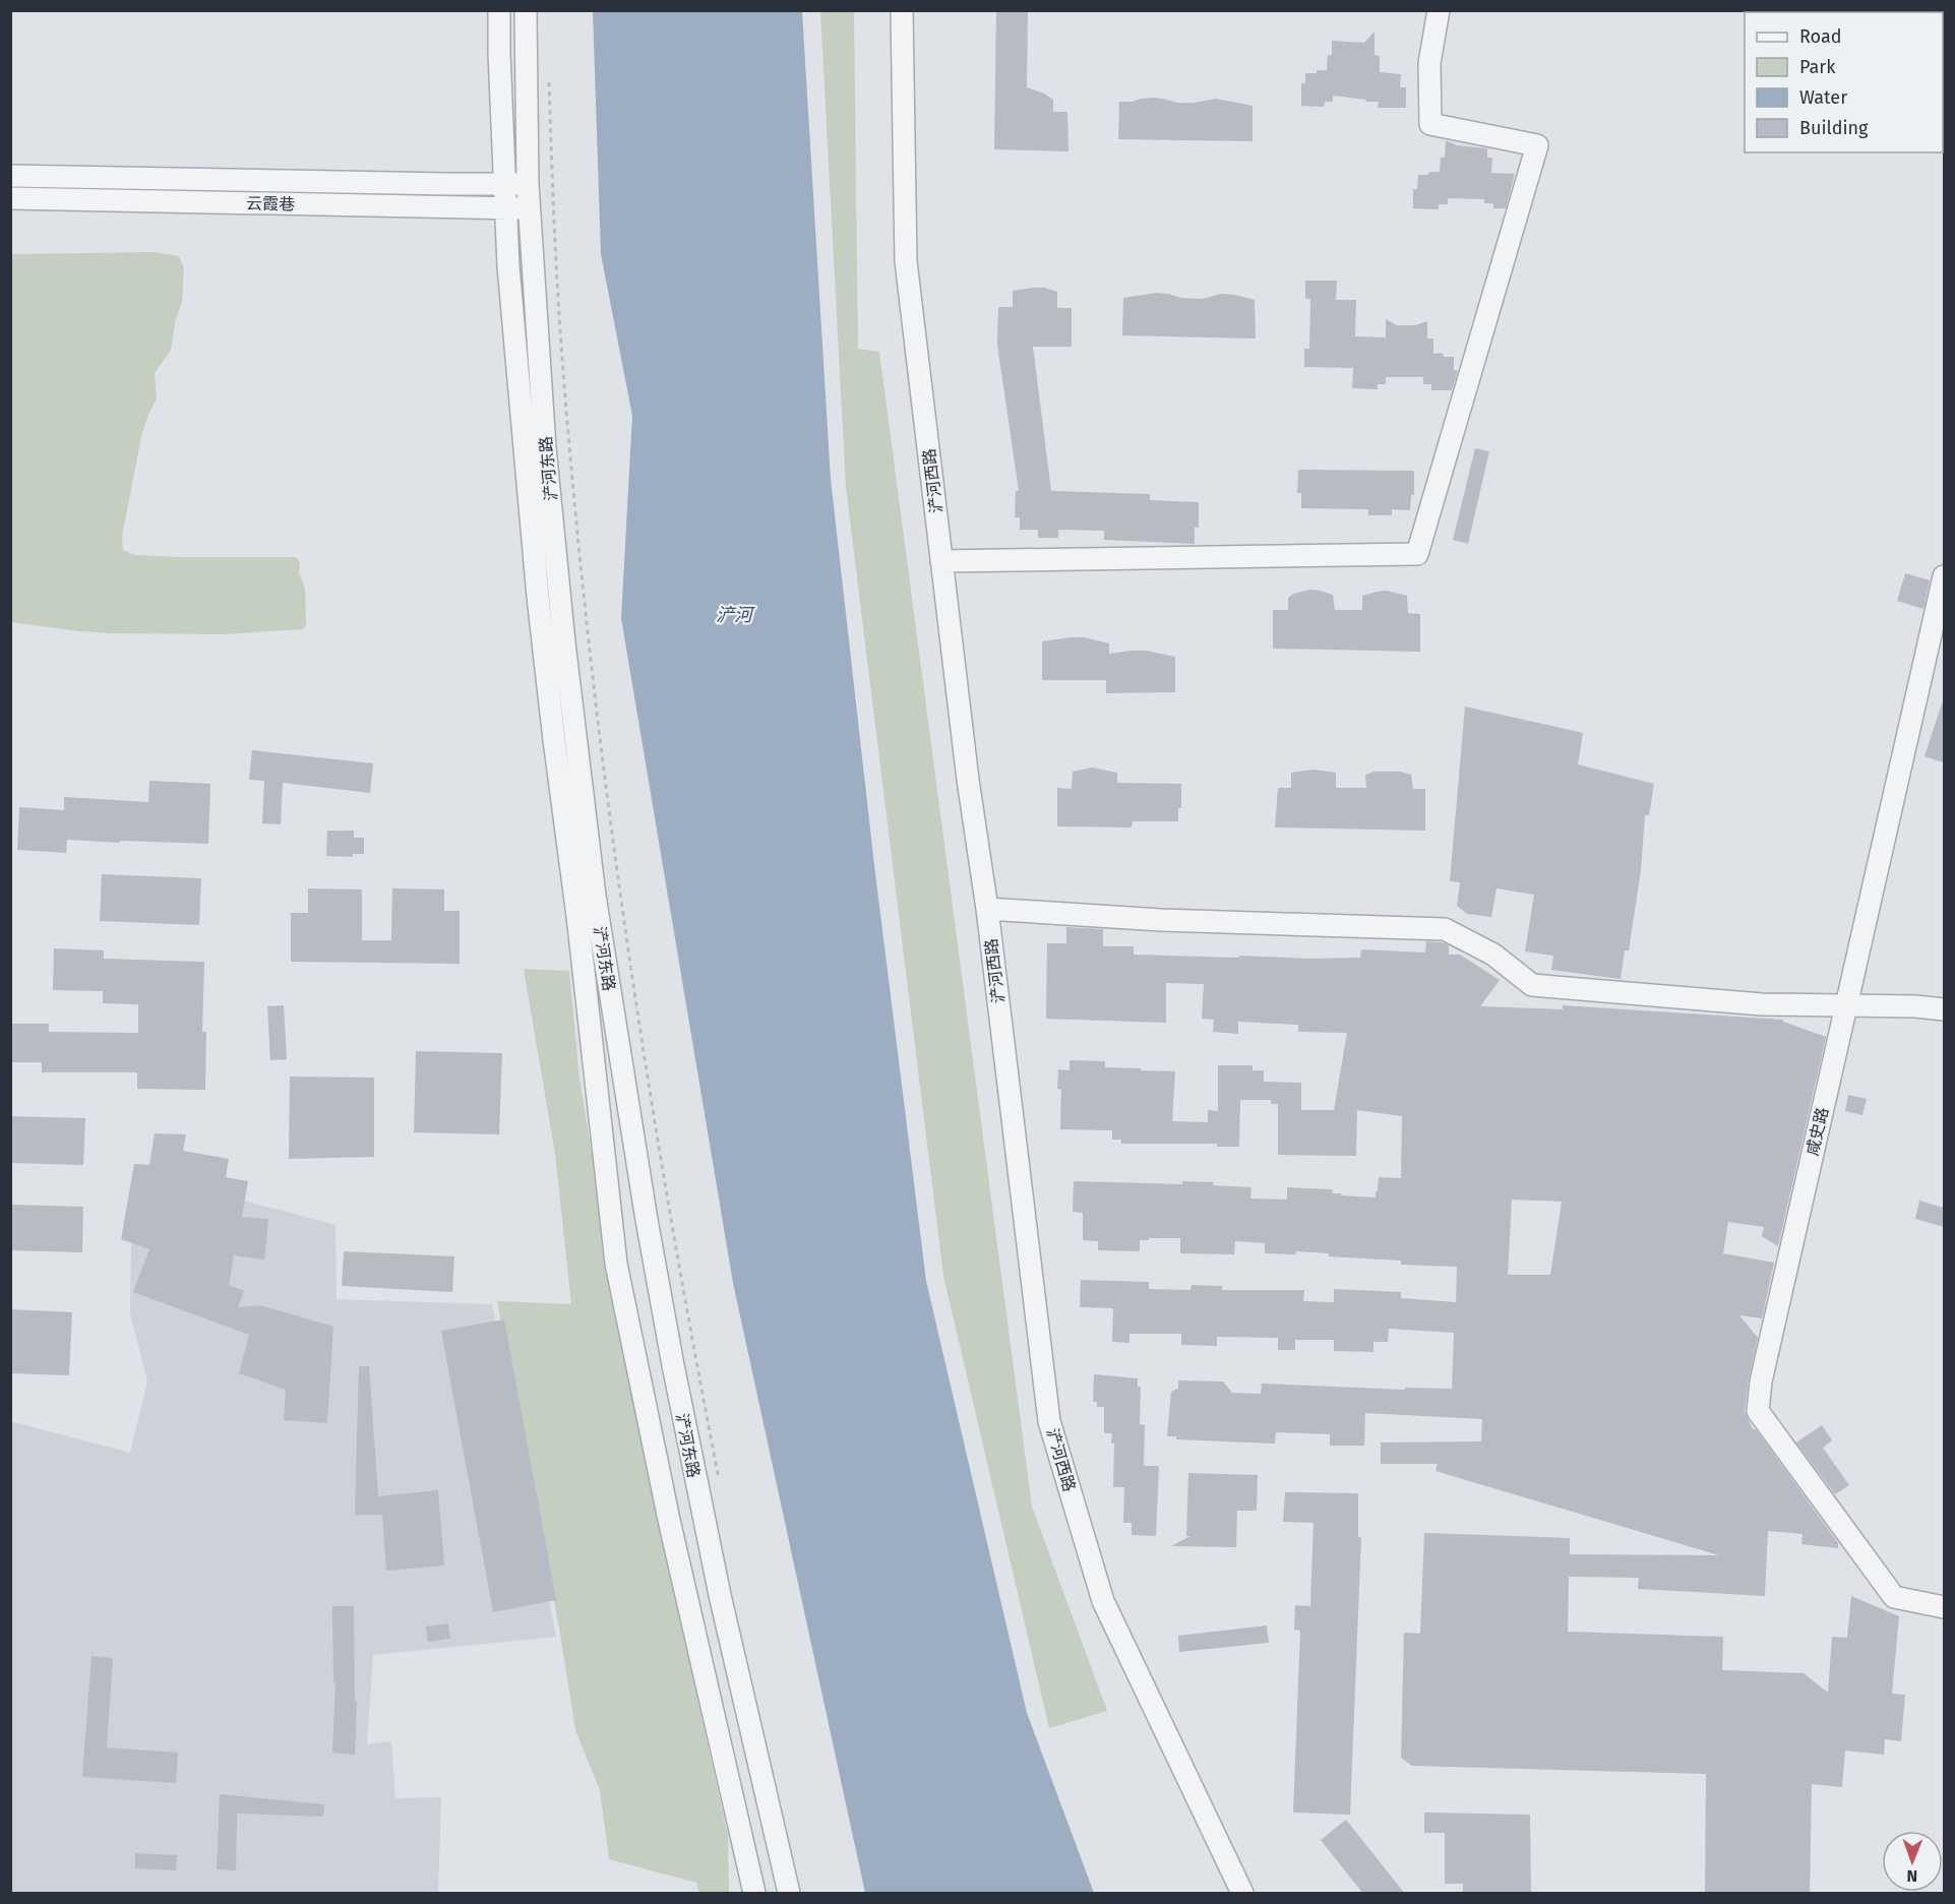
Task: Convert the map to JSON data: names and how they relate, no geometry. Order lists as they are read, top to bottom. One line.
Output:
{"streets":{"street":["云霞巷","浐河东路","浐河西路","咸史路"]},"crossings":[["云霞巷","浐河东路"]],"water":["浐河"],"legend":["Road","Park","Water","Building"],"north":"bottom"}
